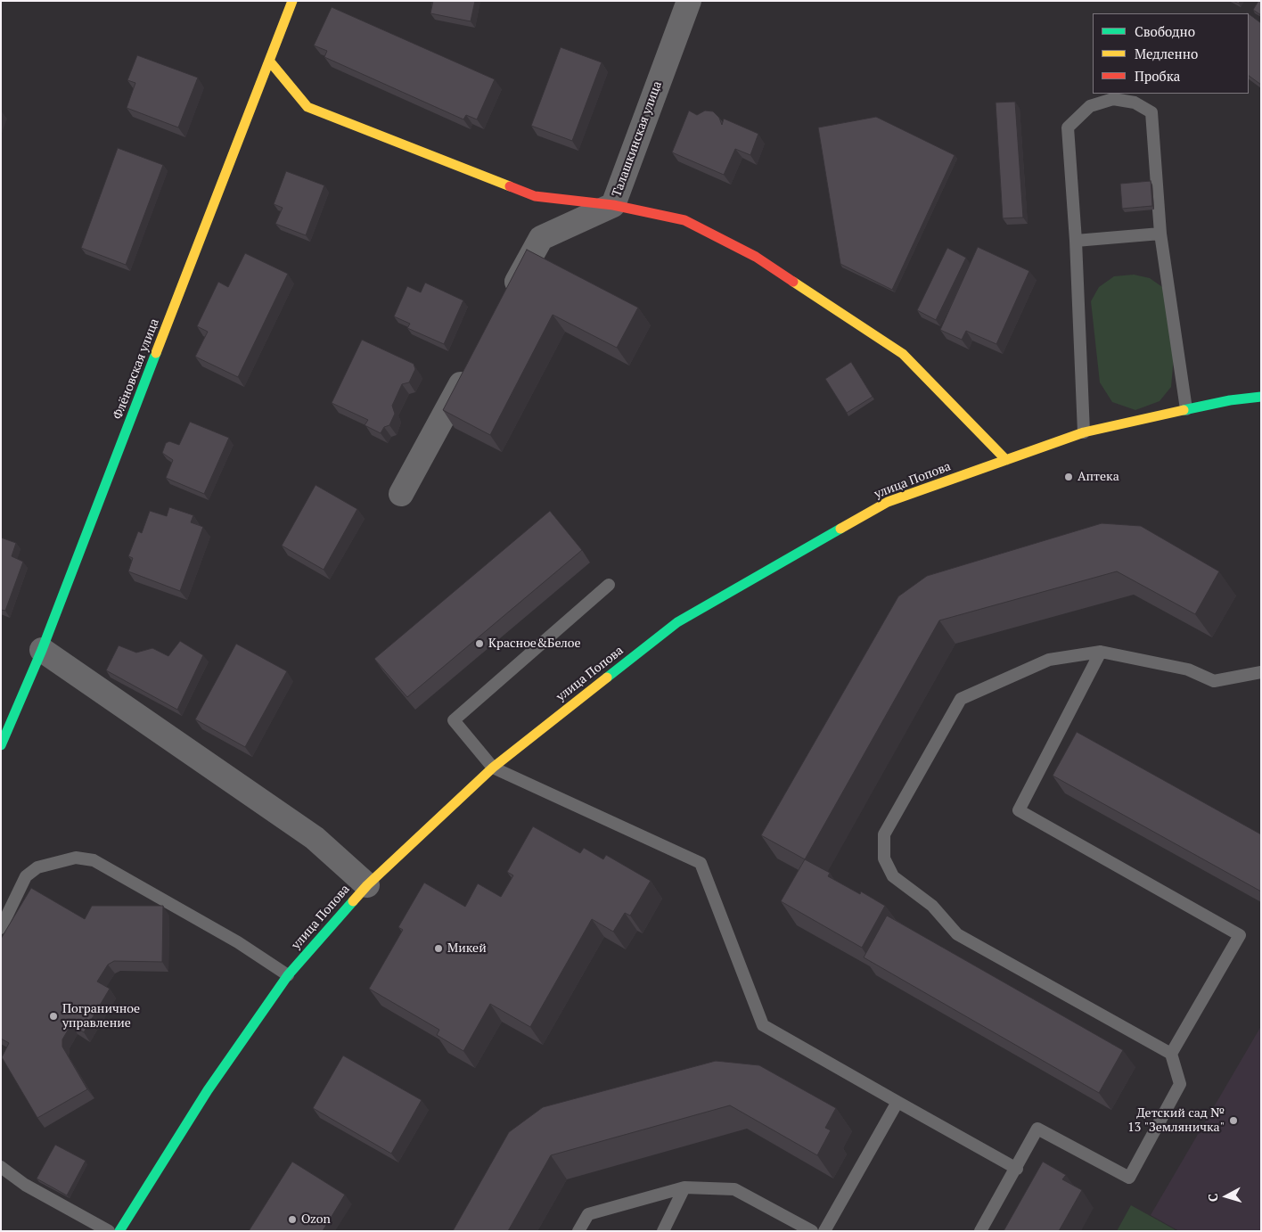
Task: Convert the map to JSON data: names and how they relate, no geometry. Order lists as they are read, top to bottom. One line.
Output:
{"streets":{"street":["Талашкинская улица","Флёновская улица","улица Попова"]},"places":["Аптека","Красное&Белое","Микей","Пограничное управление","Детский сад № 13 \"Земляничка\"","Ozon"],"legend":["Свободно","Медленно","Пробка"],"north":"left"}
